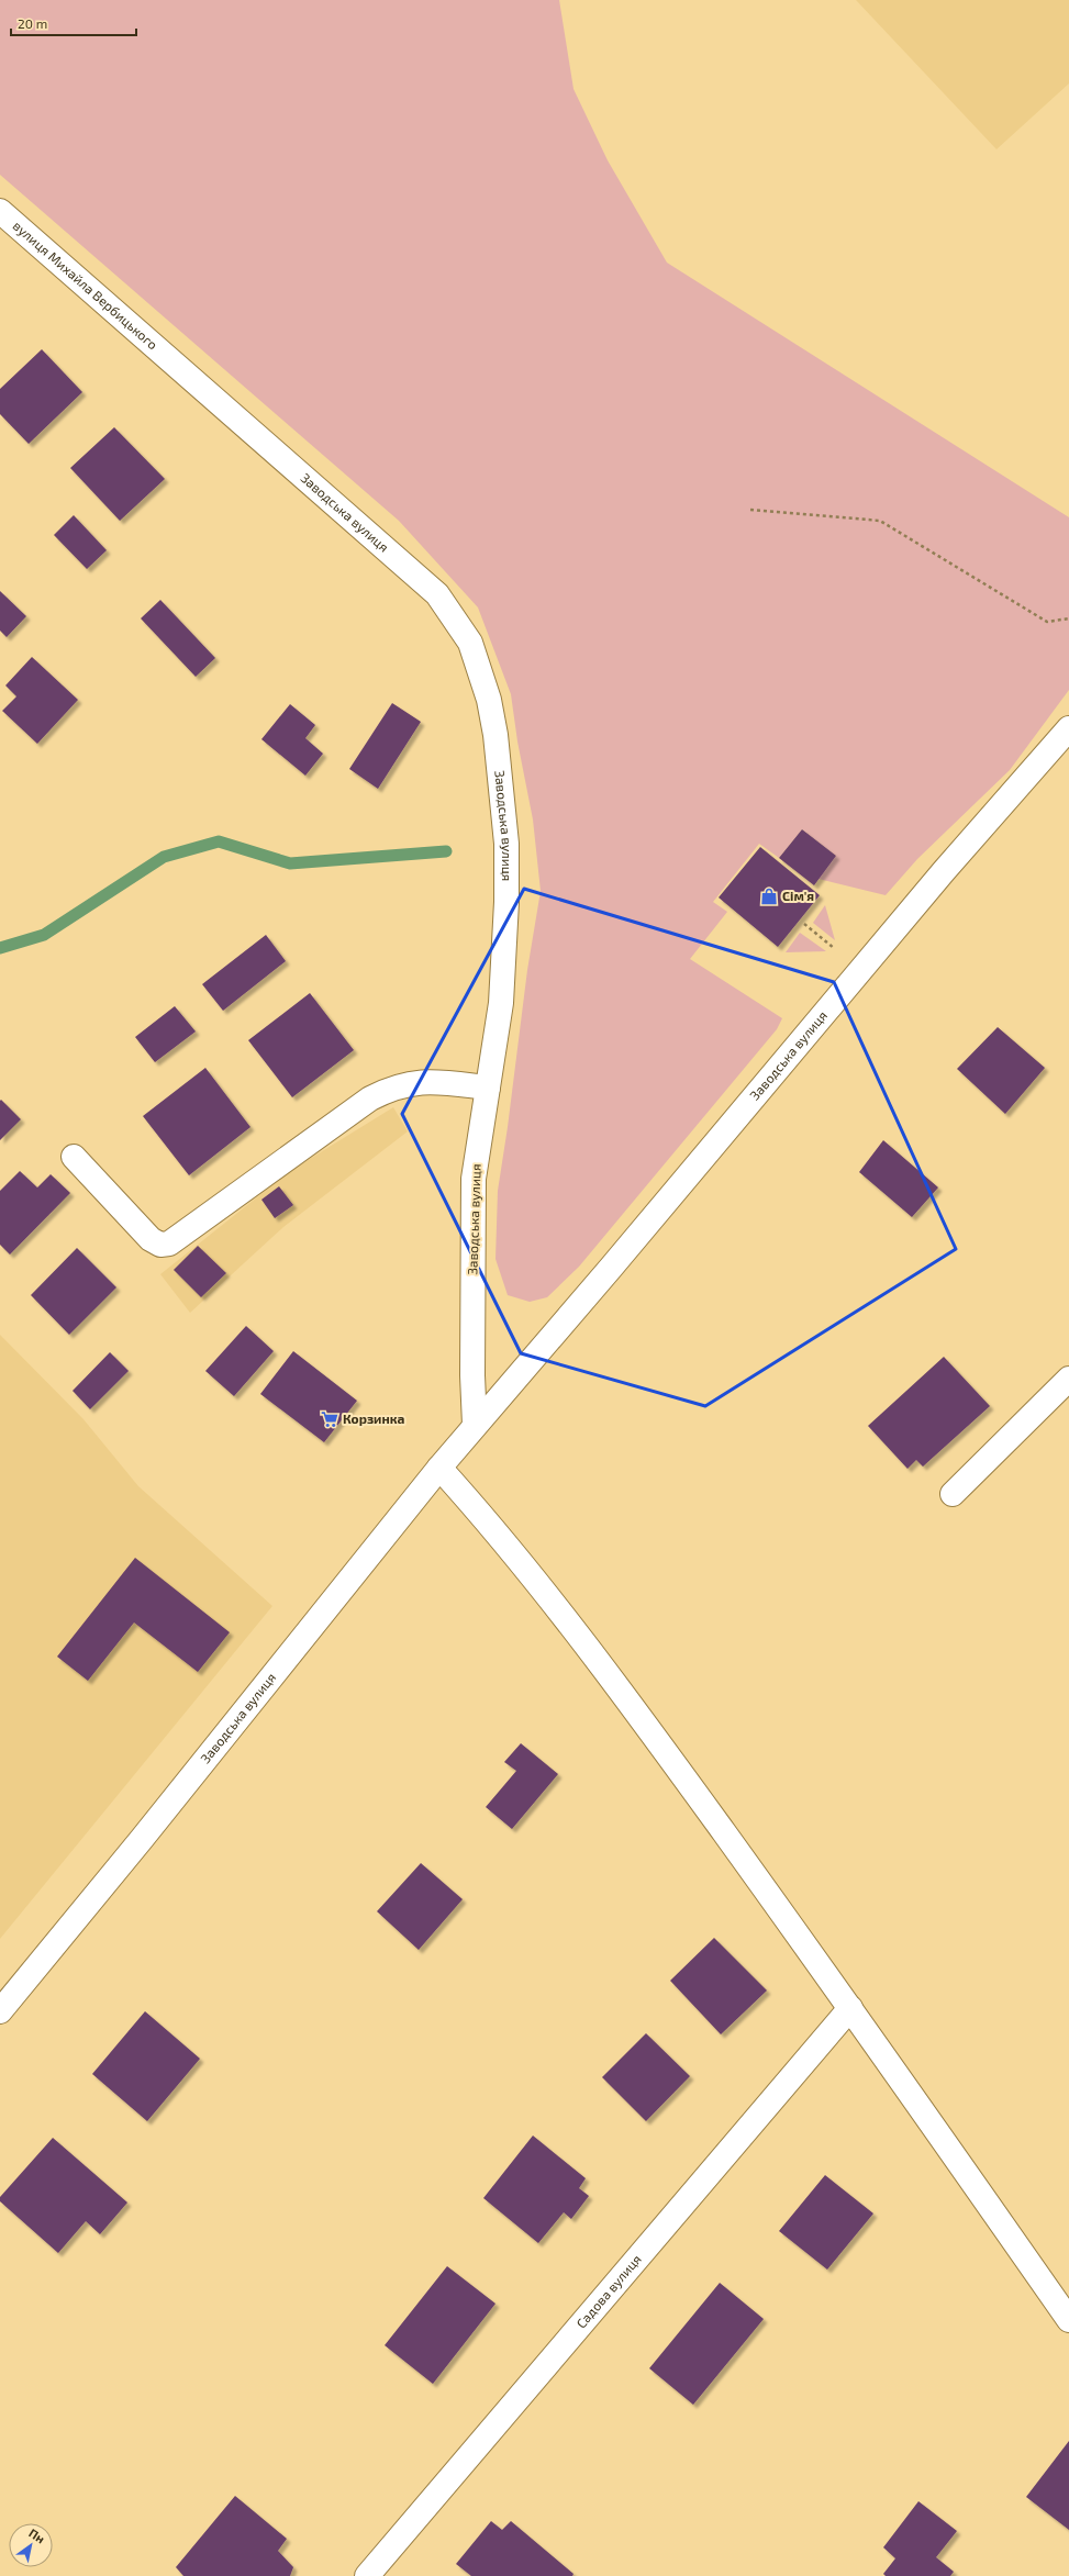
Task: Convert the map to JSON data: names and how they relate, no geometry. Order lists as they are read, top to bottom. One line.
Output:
{"streets":{"street":["вулиця Михайла Вербицького","Заводська вулиця","Садова вулиця"]},"crossings":[["вулиця Михайла Вербицького","Заводська вулиця"]],"places":{"shop":["Сім'я"],"supermarket":["Корзинка"]},"scale_bar":"20 m","north":"top right"}
